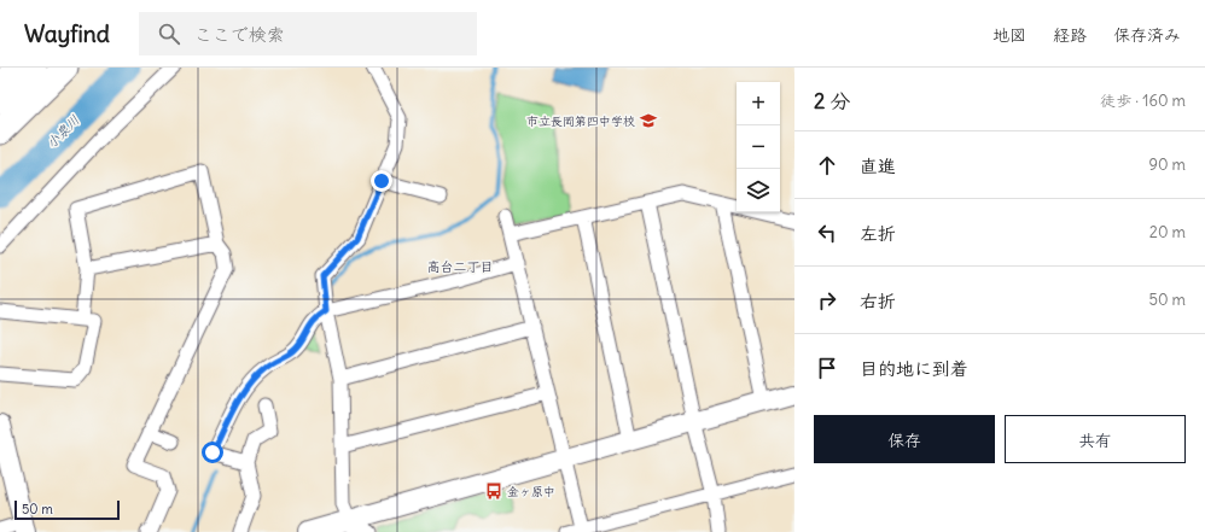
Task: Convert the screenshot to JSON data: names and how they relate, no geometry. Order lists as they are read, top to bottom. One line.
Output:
{"districts":["高台二丁目"],"water":["小泉川"],"places":{"school or university":["市立長岡第四中学校"],"bus stop":["金ヶ原中"]},"scale_bar":"50 m","page":{"header":"Wayfind","search":"ここで検索","nav":["地図","経路","保存済み"],"heading":["2 分","徒歩 · 160 m"],"map_buttons":["+","−"],"list":[["直進","90 m"],["左折","20 m"],["右折","50 m"],"目的地に到着"],"buttons":["保存","共有"],"scale":"50 m"}}
